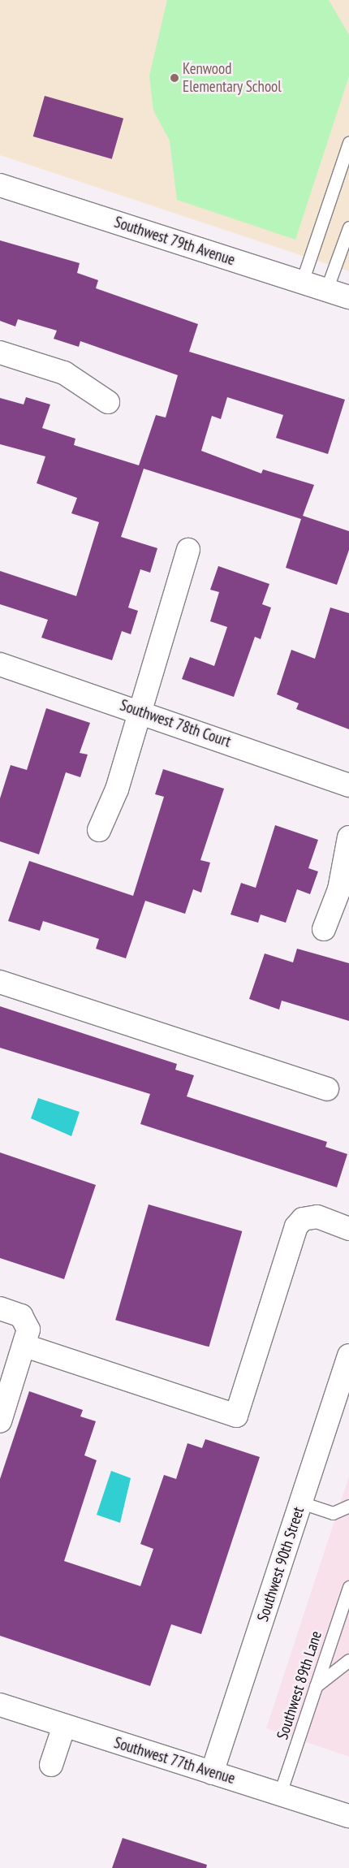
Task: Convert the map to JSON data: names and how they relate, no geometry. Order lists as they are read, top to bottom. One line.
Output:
{"streets":{"street":["Southwest 79th Avenue","Southwest 78th Court","Southwest 90th Street","Southwest 77th Avenue"],"lane":["Southwest 89th Lane"]},"crossings":[["Southwest 90th Street","Southwest 77th Avenue"],["Southwest 89th Lane","Southwest 77th Avenue"]],"places":["Kenwood Elementary School"]}
